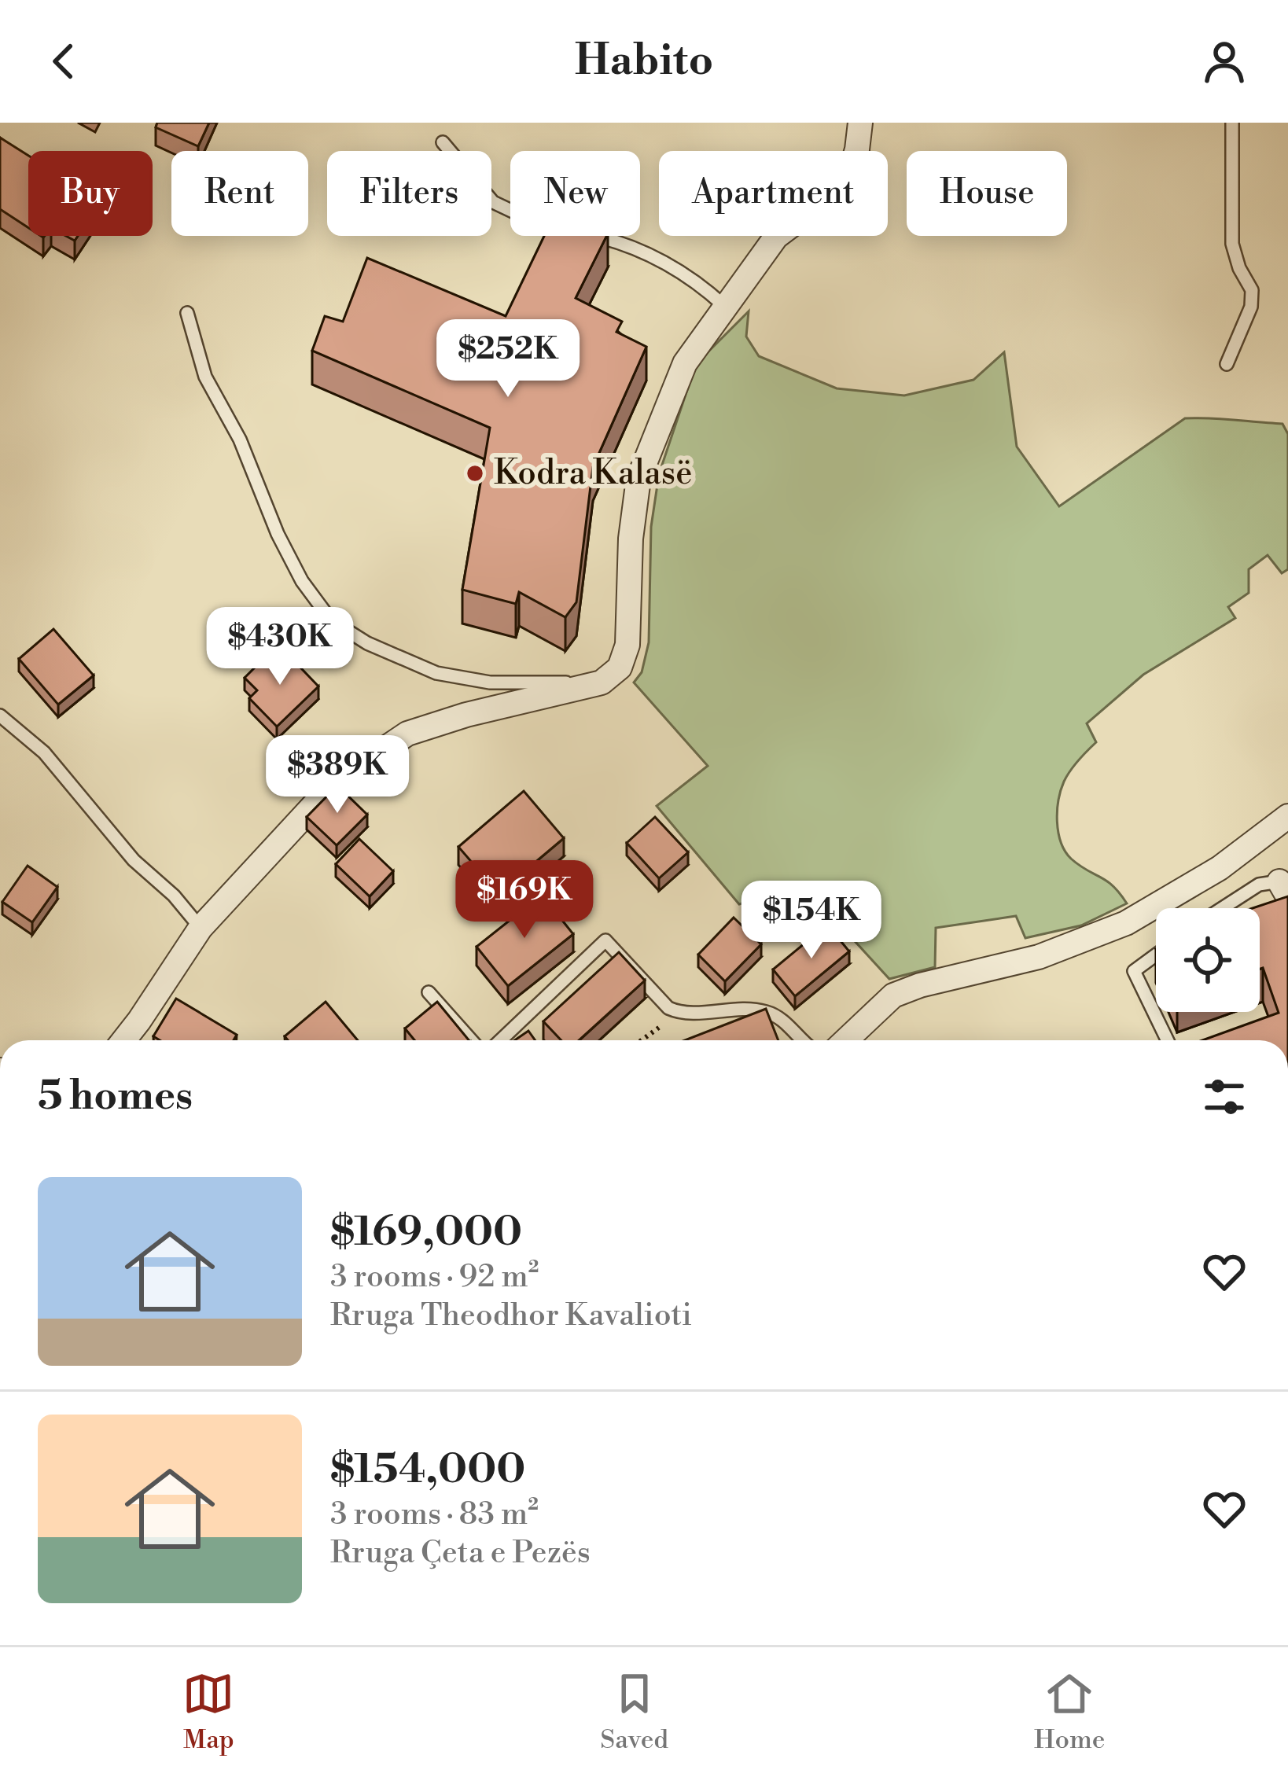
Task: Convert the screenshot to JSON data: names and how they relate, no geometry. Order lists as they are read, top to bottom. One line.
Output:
{"places":["Kodra Kalasë"],"page":{"header":"Habito","chip":["Buy","Rent","Filters","New","Apartment","House"],"price":["$252K","$430K","$389K","$169K","$154K"],"heading":"5 homes","list":[{"name":"$169,000","note":"3 rooms · 92 m² · Rruga Theodhor Kavalioti"},{"name":"$154,000","note":"3 rooms · 83 m² · Rruga Çeta e Pezës"}],"tabs":["Map","Saved","Home"]}}
